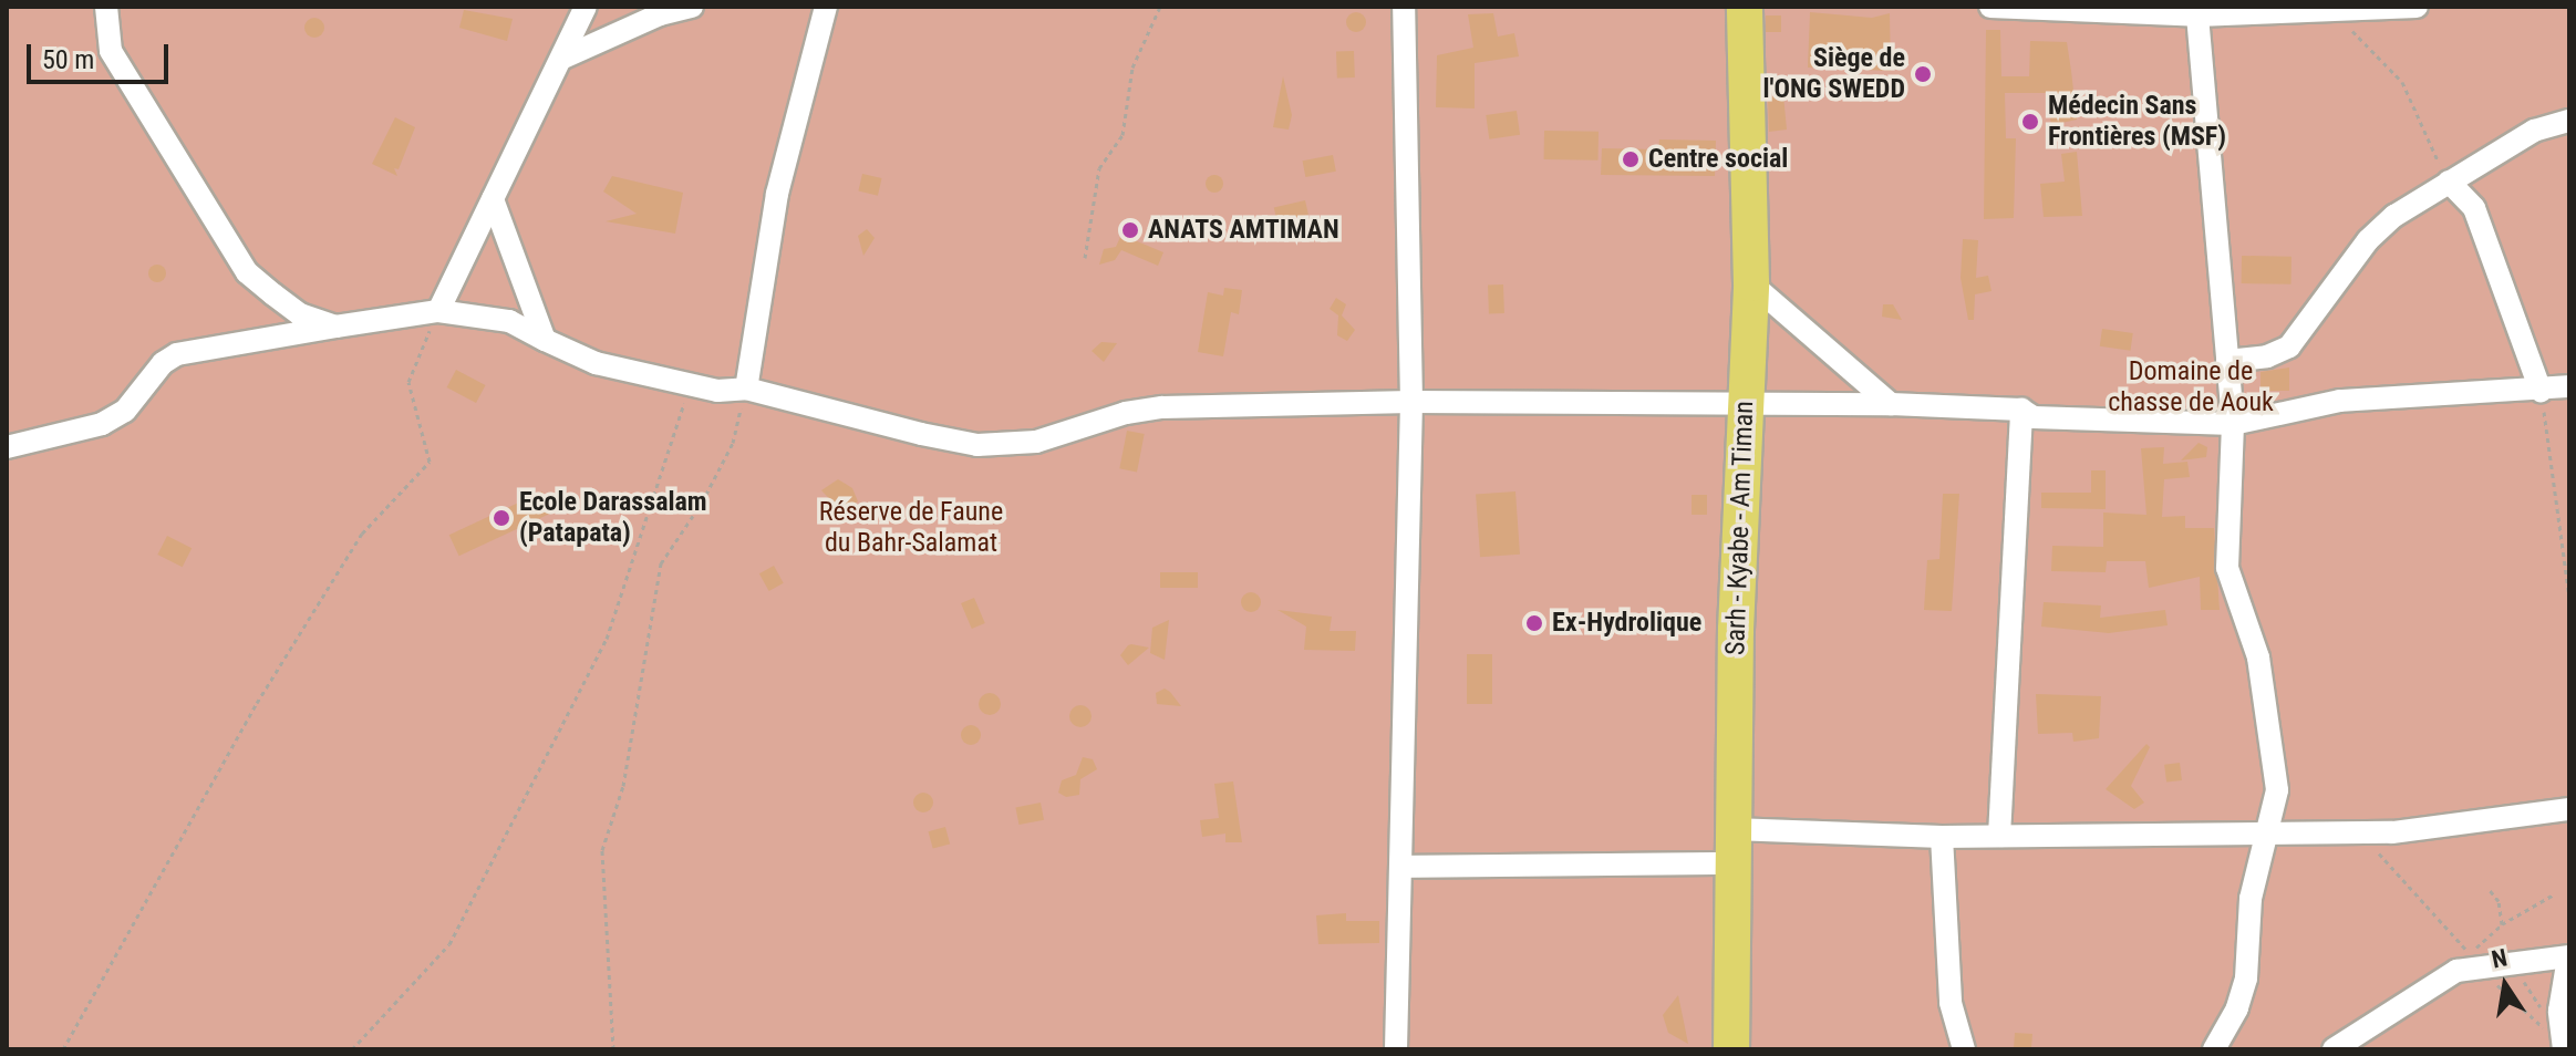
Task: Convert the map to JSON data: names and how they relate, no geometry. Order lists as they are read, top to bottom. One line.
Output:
{"streets":{"main road":["Sarh - Kyabe - Am Timan"]},"parks":["Domaine de chasse de Aouk","Réserve de Faune du Bahr-Salamat"],"places":["Siège de l'ONG SWEDD","Médecin Sans Frontières (MSF)","Centre social","ANATS AMTIMAN","Ecole Darassalam (Patapata)","Ex-Hydrolique"],"scale_bar":"50 m","north":"top"}
